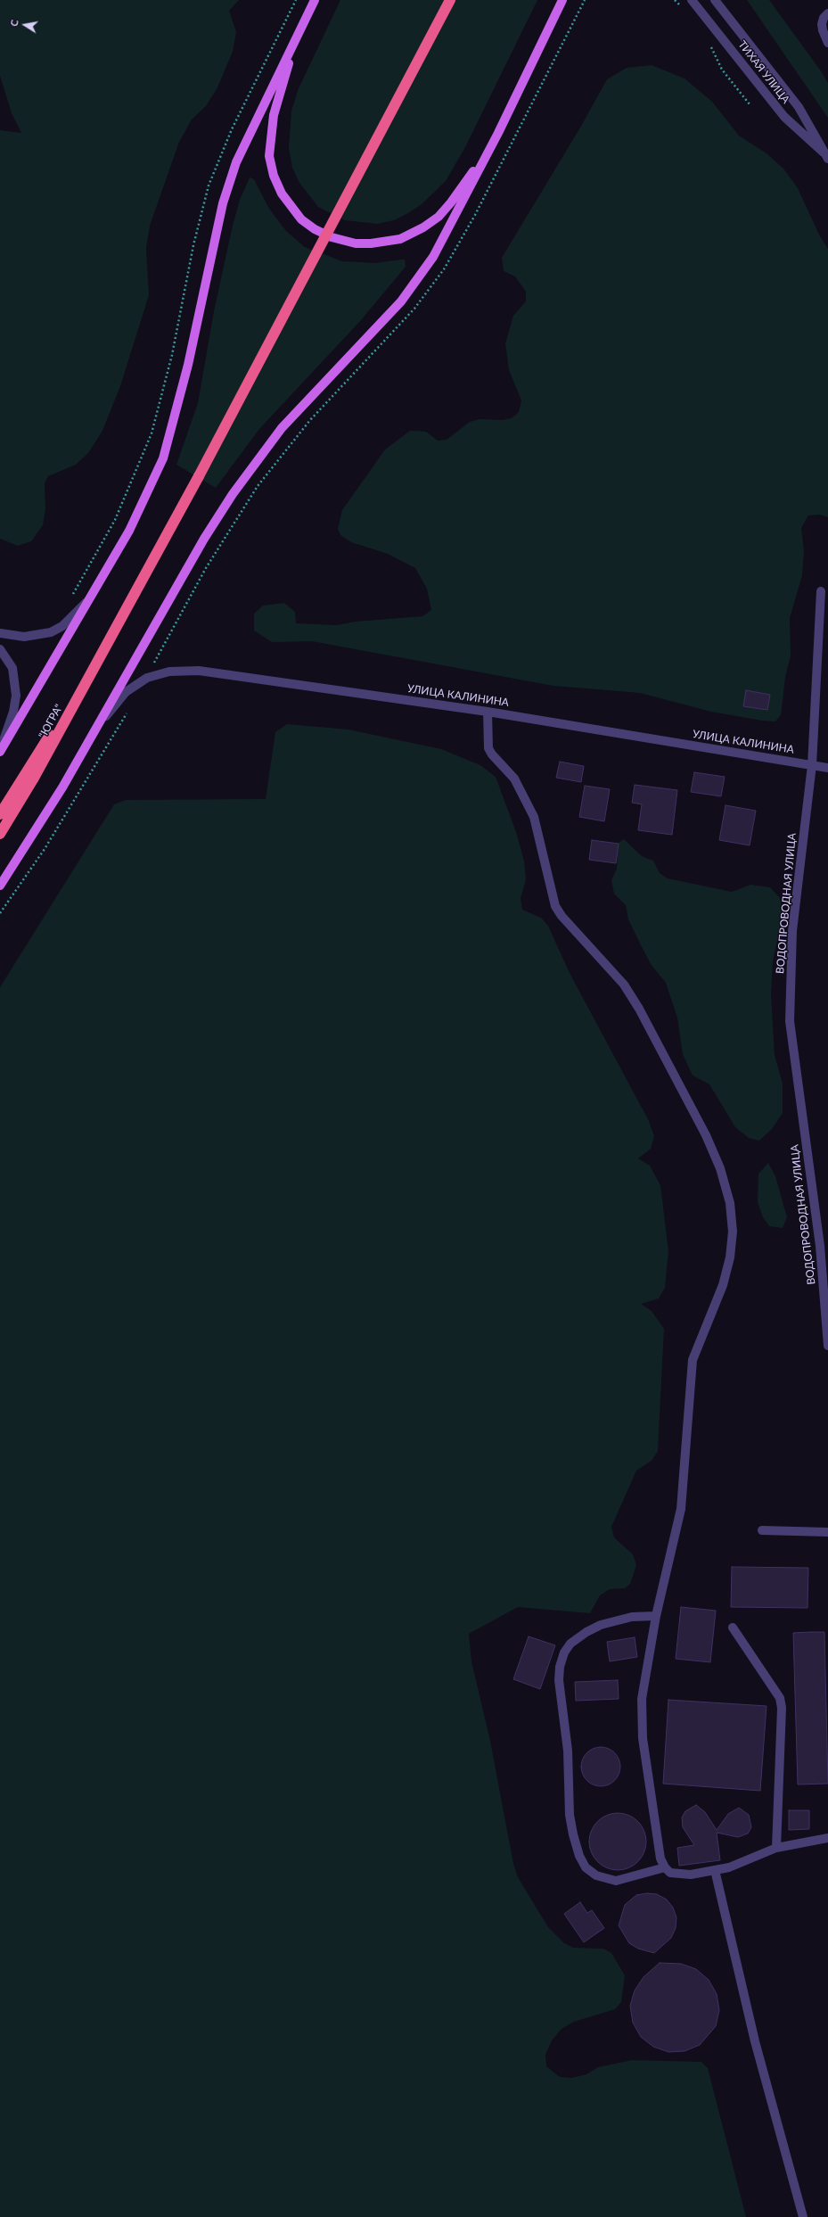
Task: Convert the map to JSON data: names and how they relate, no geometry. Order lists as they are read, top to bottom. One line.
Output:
{"streets":{"highway":["\"ЮГРА\""],"street":["ТИХАЯ УЛИЦА","УЛИЦА КАЛИНИНА","ВОДОПРОВОДНАЯ УЛИЦА"]},"crossings":[["УЛИЦА КАЛИНИНА","ВОДОПРОВОДНАЯ УЛИЦА"]],"north":"left"}
